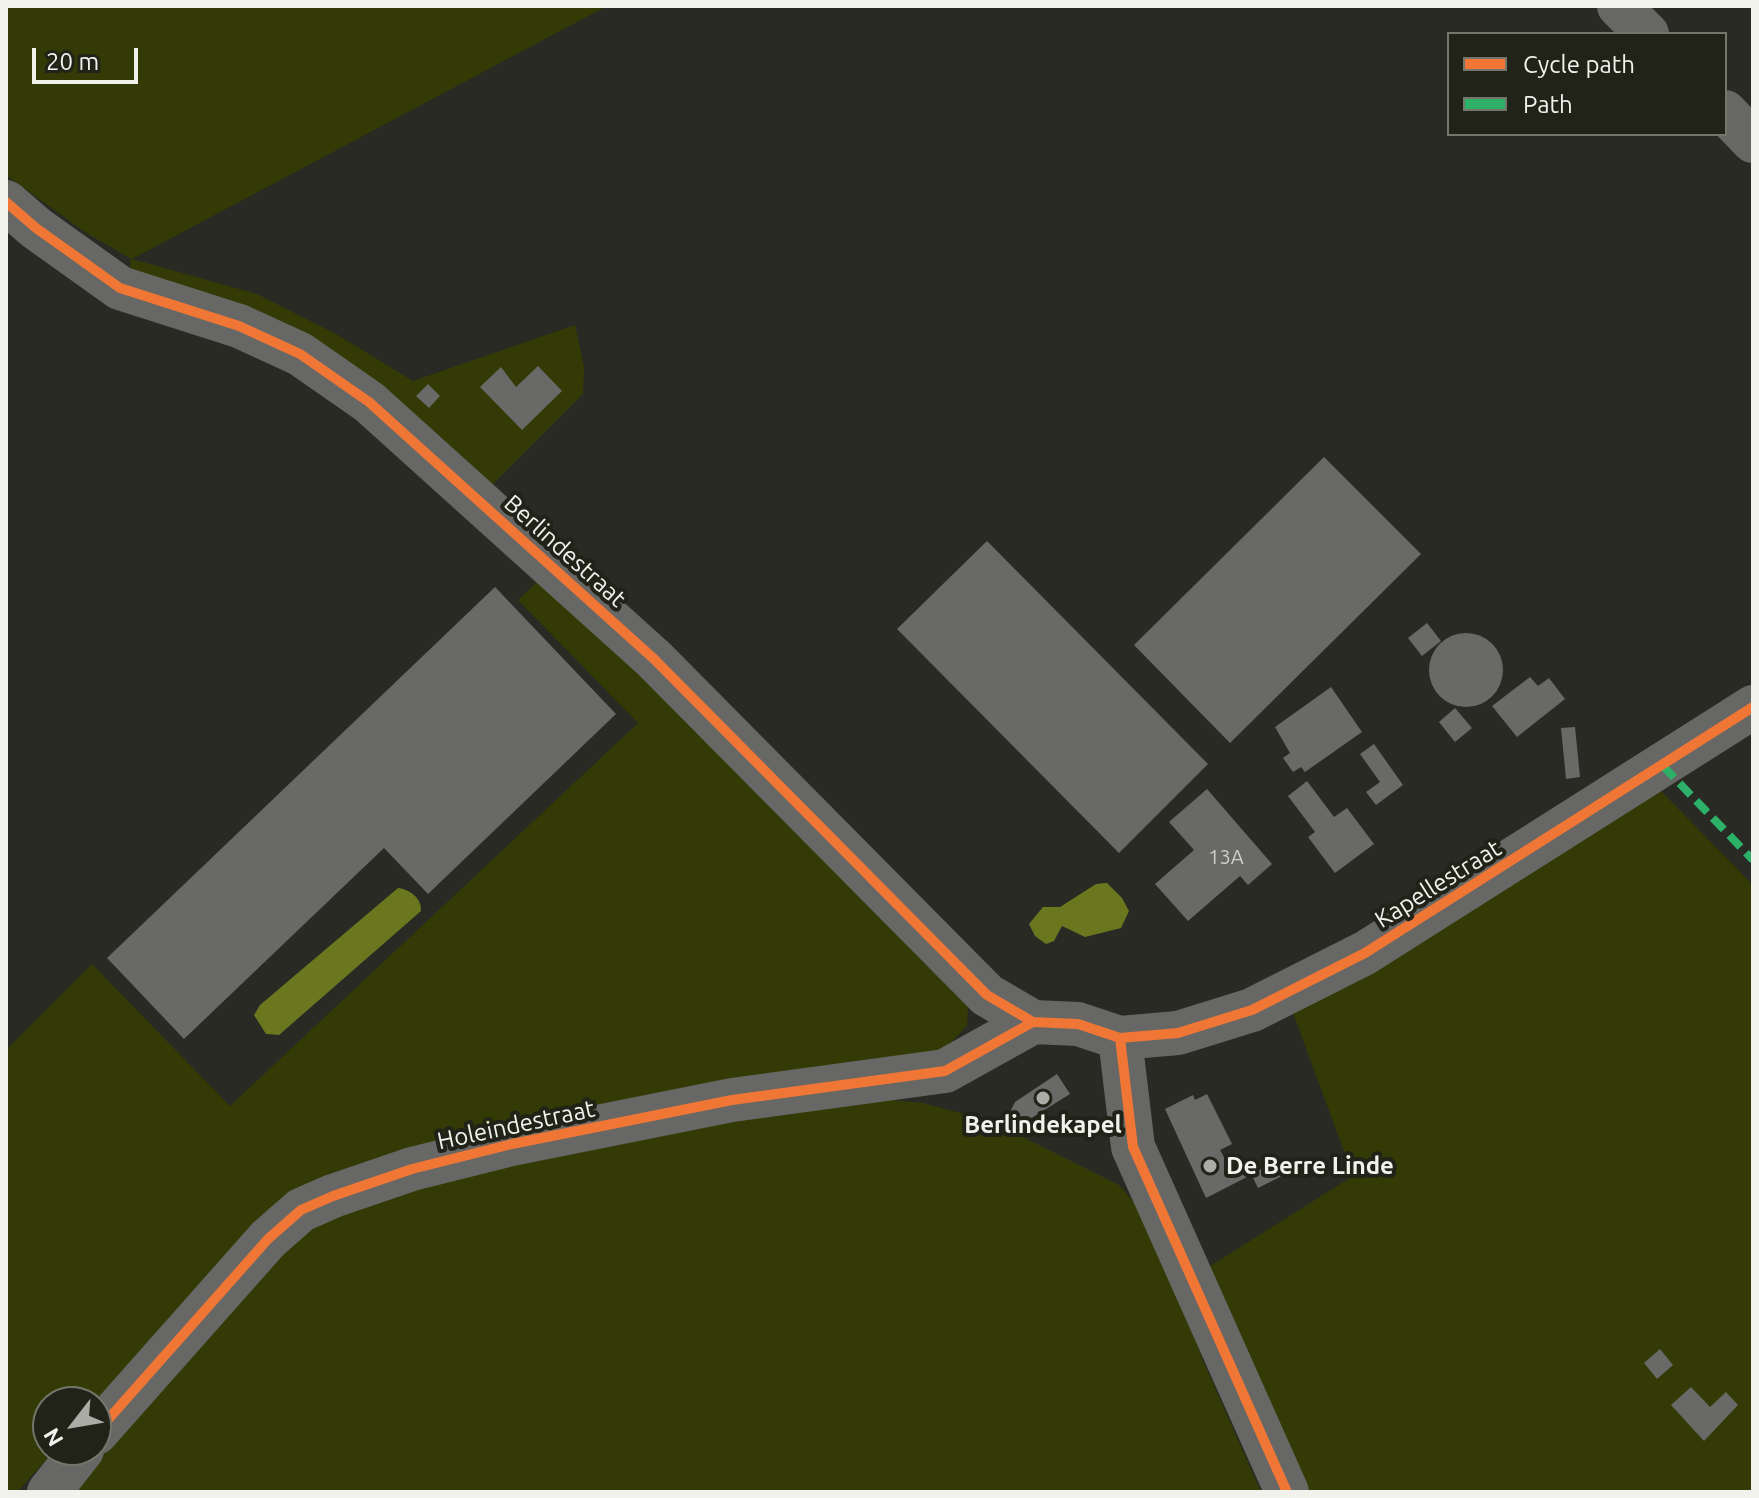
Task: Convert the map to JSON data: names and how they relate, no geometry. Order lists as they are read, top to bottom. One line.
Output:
{"streets":{"street":["Berlindestraat","Kapellestraat","Holeindestraat"]},"crossings":[["Berlindestraat","Kapellestraat"],["Berlindestraat","Holeindestraat"],["Kapellestraat","Holeindestraat"]],"places":["Berlindekapel","De Berre Linde"],"house_numbers":["13A"],"legend":["Cycle path","Path"],"scale_bar":"20 m","north":"bottom left"}
